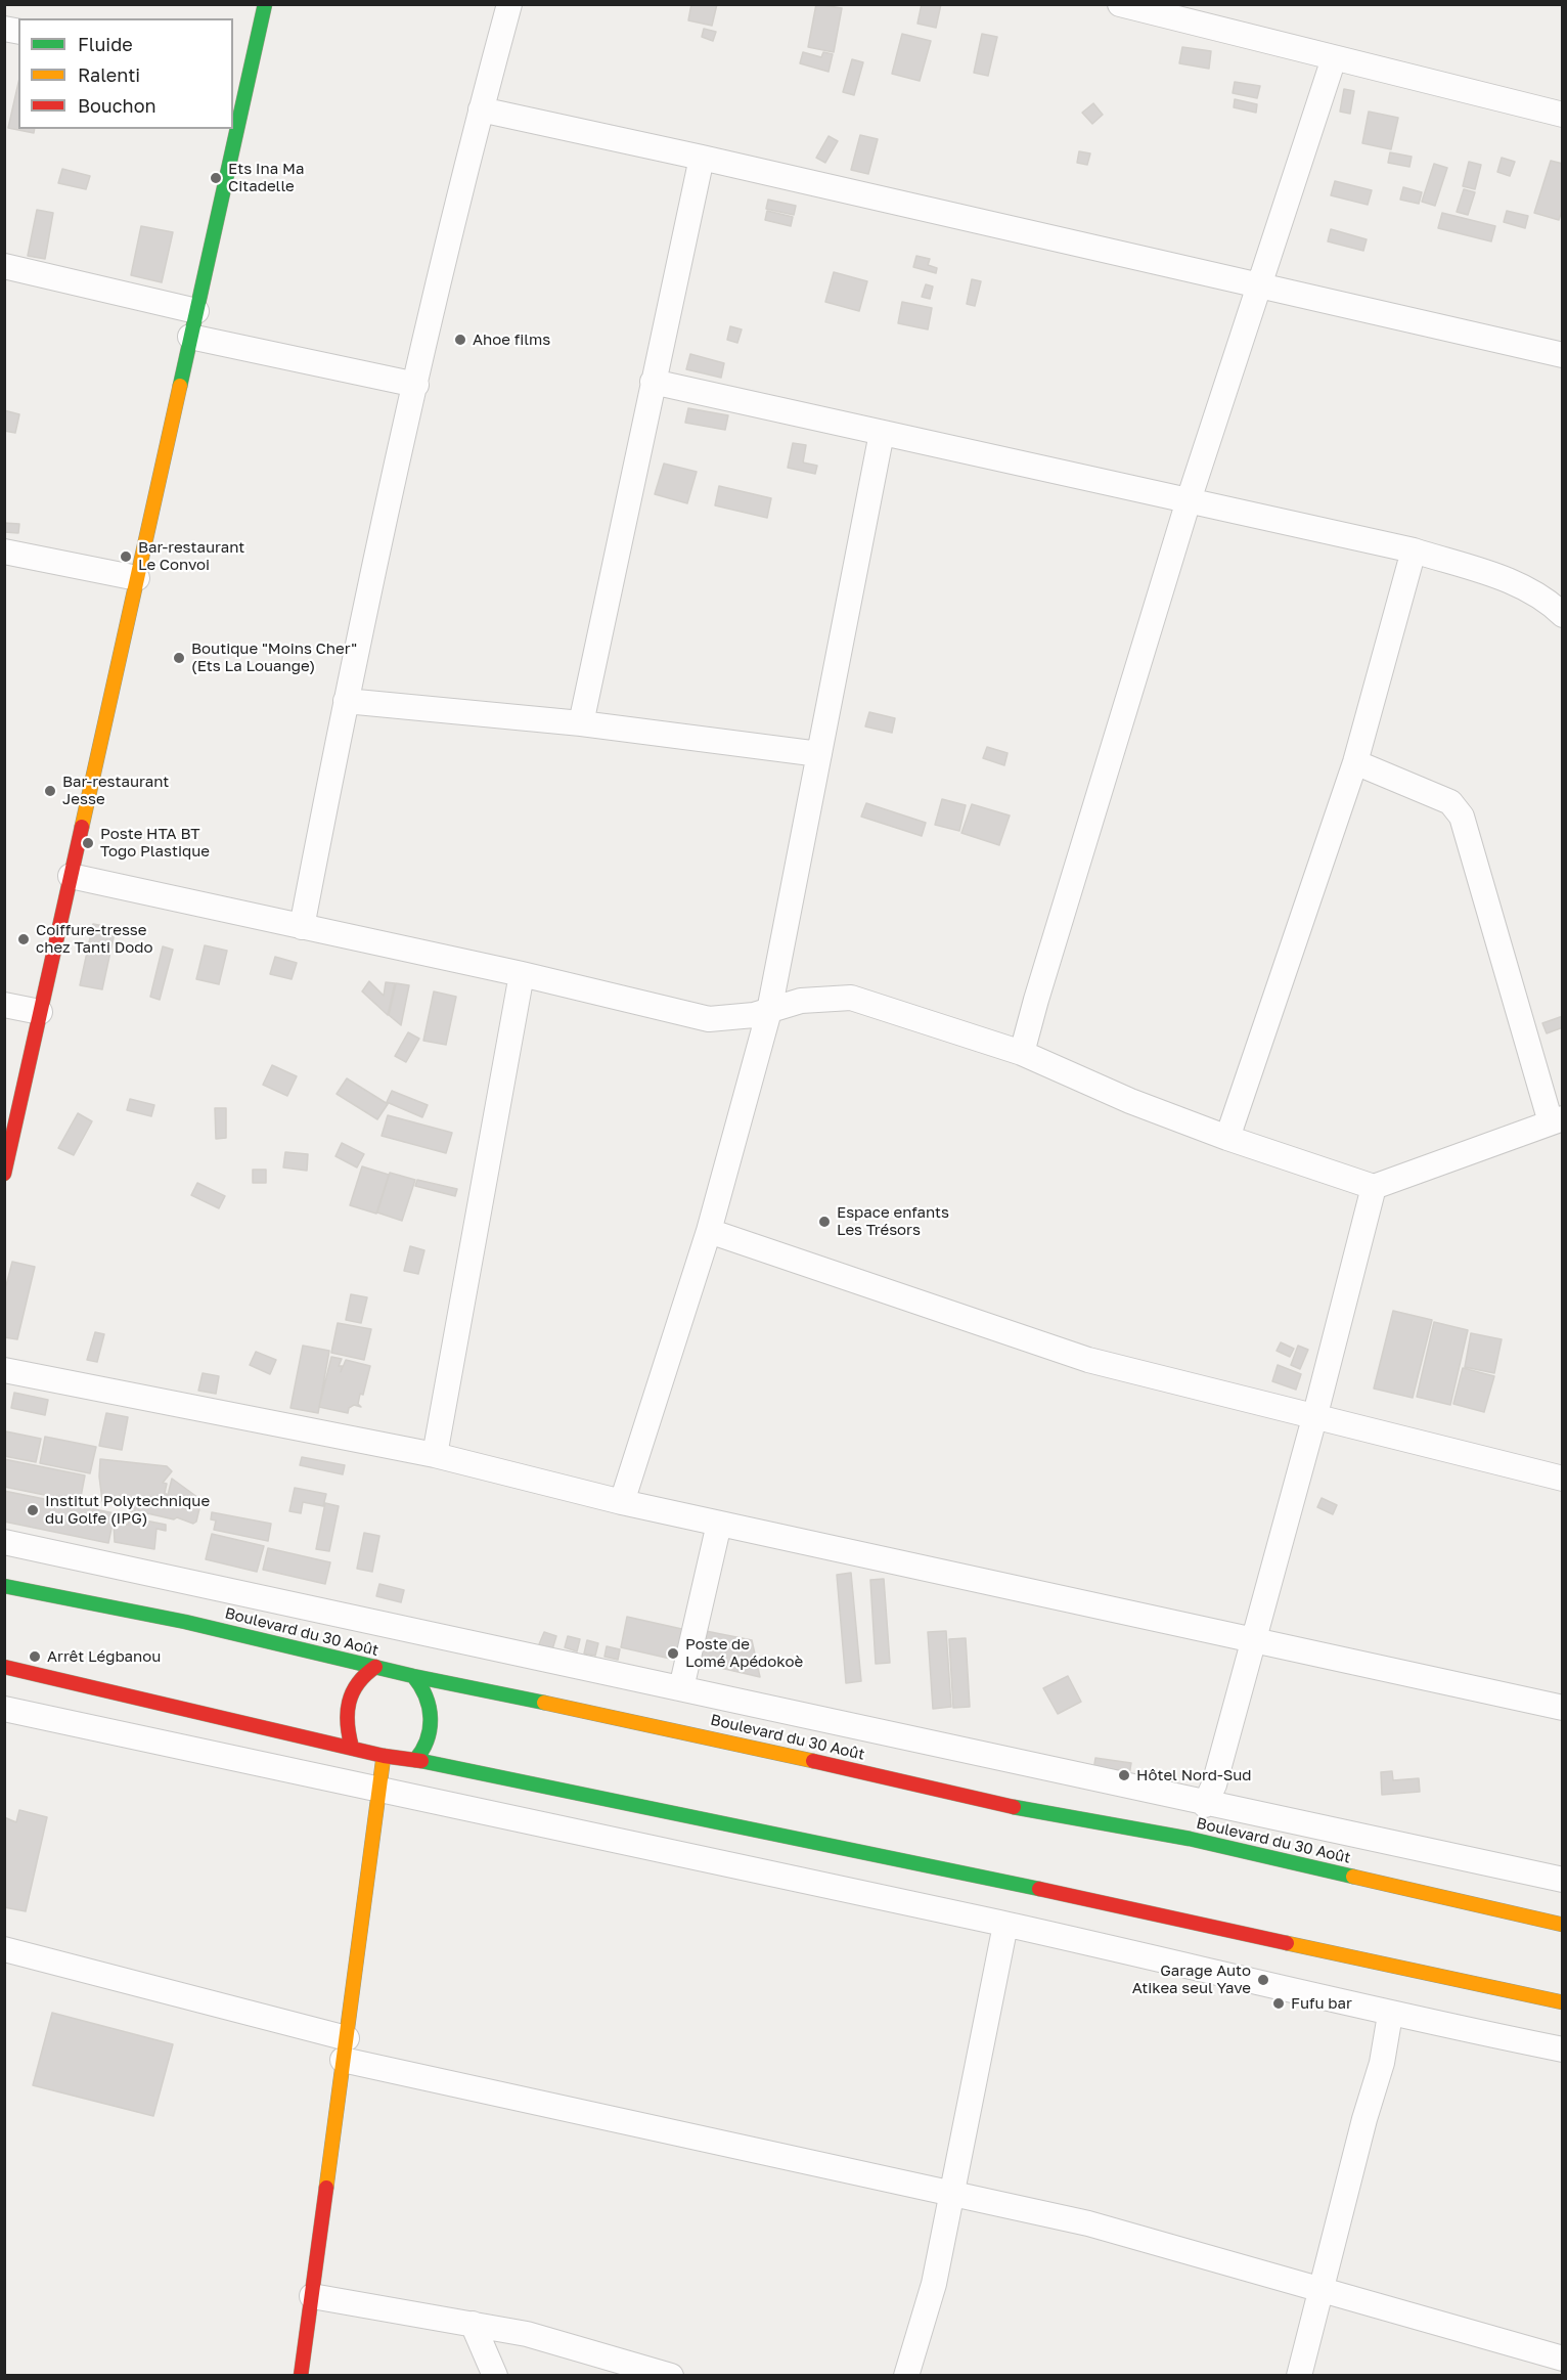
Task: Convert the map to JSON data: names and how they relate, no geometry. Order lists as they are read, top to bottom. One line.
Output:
{"streets":{"main road":["Boulevard du 30 Août"]},"places":["Ets Ina Ma Citadelle","Ahoe films","Bar-restaurant Le Convoi","Boutique \"Moins Cher\" (Ets La Louange)","Bar-restaurant Jesse","Poste HTA BT Togo Plastique","Coiffure-tresse chez Tanti Dodo","Espace enfants Les Trésors","Institut Polytechnique du Golfe (IPG)","Poste de Lomé Apédokoè","Arrêt Légbanou","Hôtel Nord-Sud","Garage Auto Atikea seul Yave","Fufu bar"],"legend":["Fluide","Ralenti","Bouchon"]}
